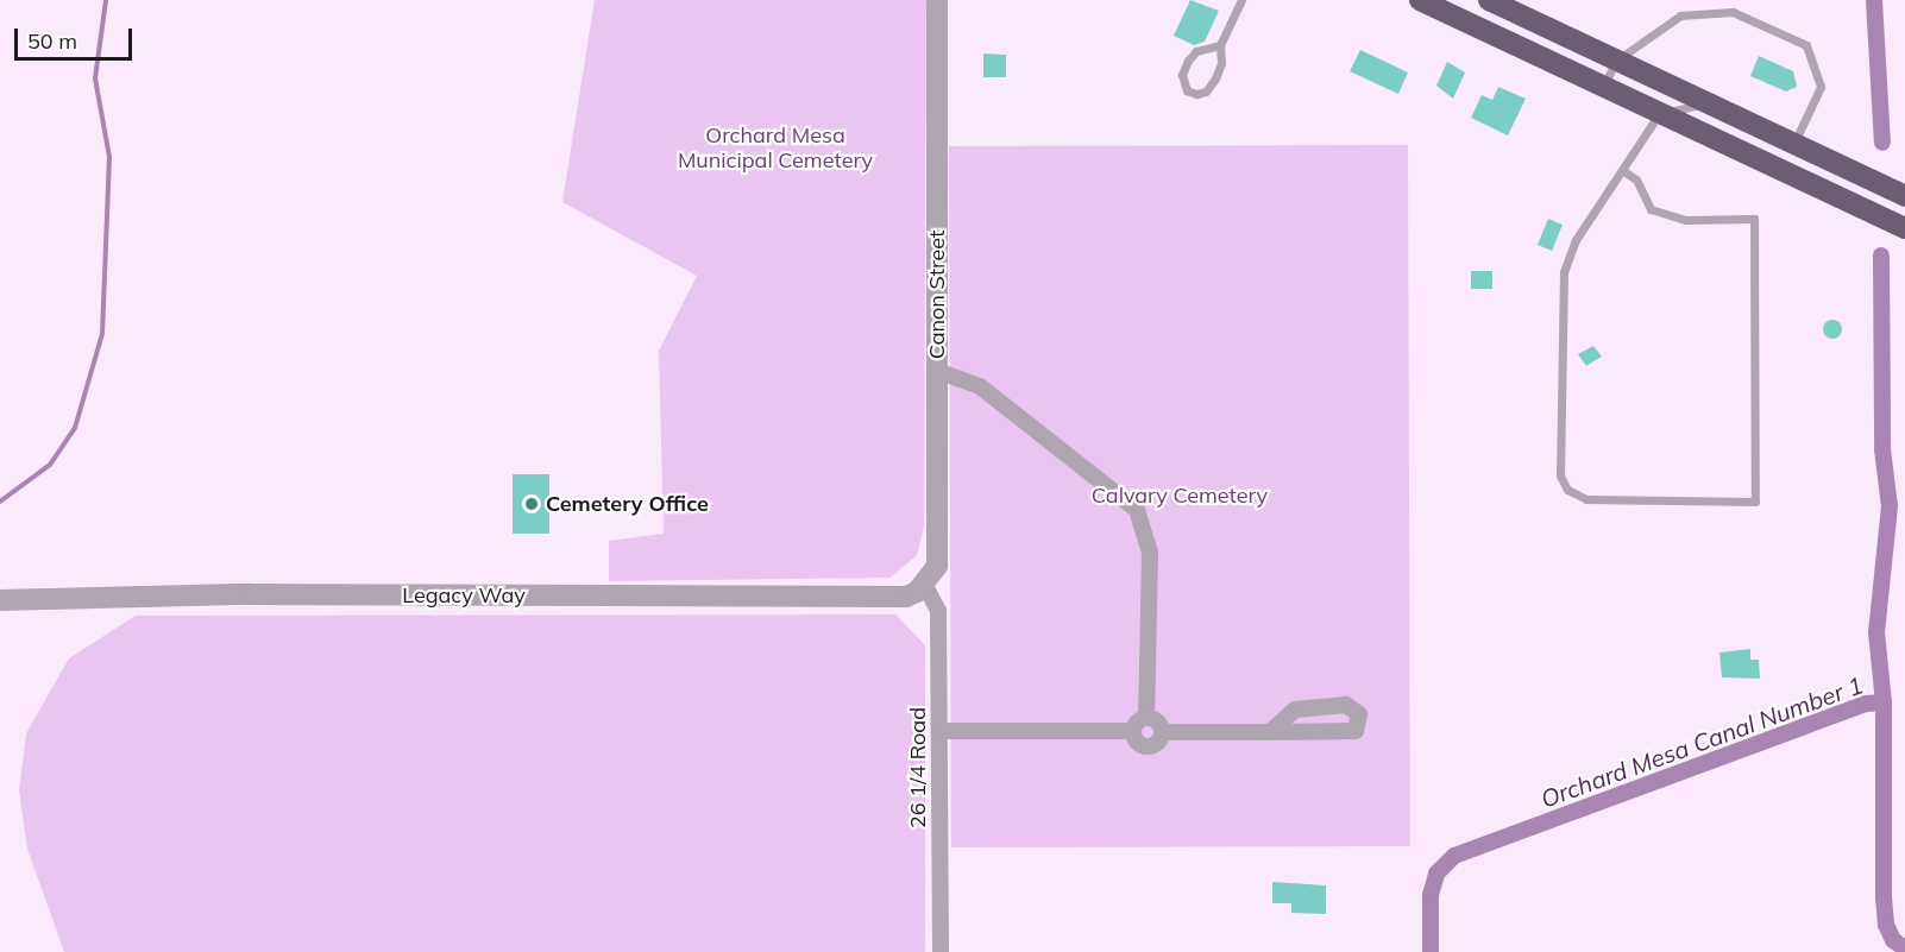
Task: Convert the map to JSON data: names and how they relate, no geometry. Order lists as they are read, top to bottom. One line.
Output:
{"streets":{"street":["Canon Street","Legacy Way","26 1/4 Road"]},"crossings":[["Canon Street","Legacy Way"],["Canon Street","26 1/4 Road"],["Legacy Way","26 1/4 Road"]],"water":["Orchard Mesa Canal Number 1"],"parks":["Orchard Mesa Municipal Cemetery","Calvary Cemetery"],"places":["Cemetery Office"],"scale_bar":"50 m"}
